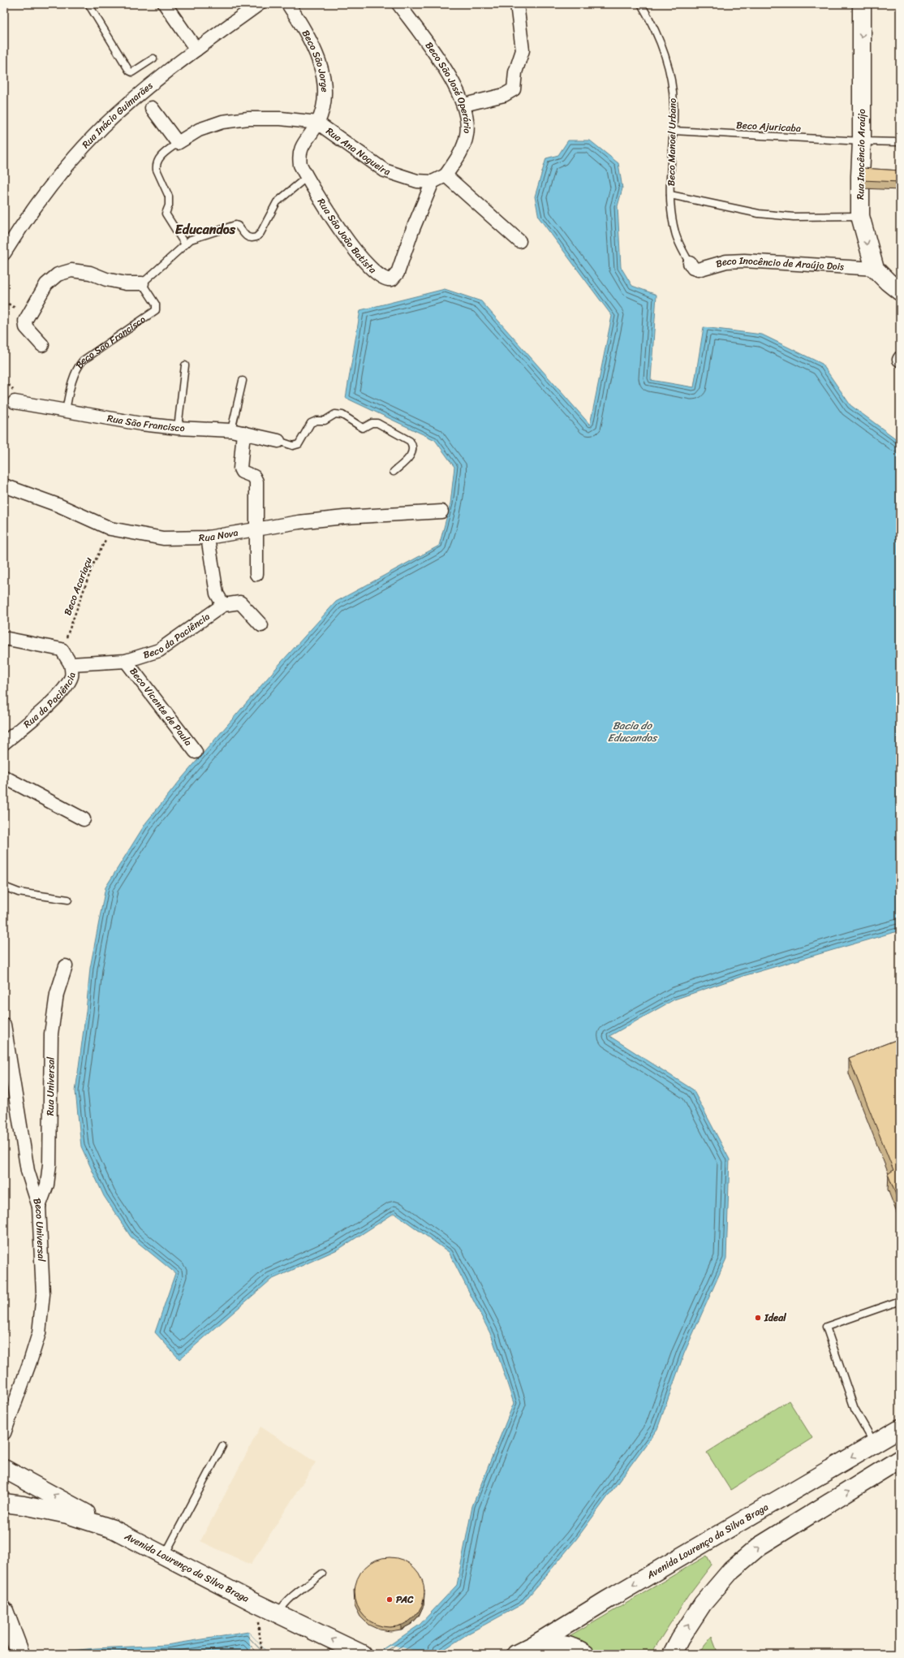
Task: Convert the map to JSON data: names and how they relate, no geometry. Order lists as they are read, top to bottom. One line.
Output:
{"streets":{"street":["Beco São Jorge","Beco São José Operário","Rua Inácio Guimarães","Rua Ana Nogueira","Rua Inocêncio Araújo","Rua São João Batista","Beco Inocêncio de Araújo Dois","Rua São Francisco","Rua Nova","Beco da Paciência","Rua da Paciência","Beco Vicente de Paula","Rua Universal","Beco Universal","Avenida Lourenço da Silva Braga"],"lane":["Beco Ajuricaba","Beco Manoel Urbano","Beco São Francisco"],"path":["Beco Acariaçu"]},"crossings":[["Beco São Jorge","Rua Ana Nogueira"],["Beco São Jorge","Rua São João Batista"],["Beco Ajuricaba","Beco Manoel Urbano"],["Beco Ajuricaba","Rua Inocêncio Araújo"],["Beco Manoel Urbano","Beco Inocêncio de Araújo Dois"],["Rua Ana Nogueira","Rua São João Batista"],["Rua Inocêncio Araújo","Beco Inocêncio de Araújo Dois"],["Beco São Francisco","Rua São Francisco"],["Rua Nova","Beco Acariaçu"],["Beco da Paciência","Rua da Paciência"],["Beco da Paciência","Beco Vicente de Paula"],["Rua Universal","Beco Universal"]],"one_way":["Rua Inocêncio Araújo"],"districts":["Educandos"],"water":["Bacia do Educandos"],"places":["Ideal","PAC"]}
